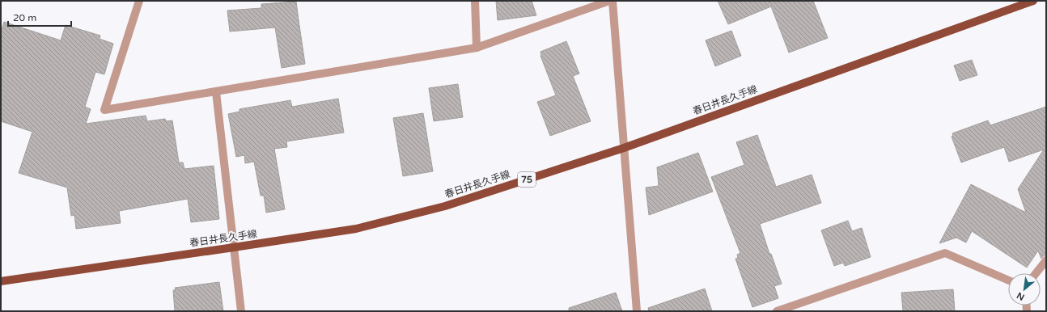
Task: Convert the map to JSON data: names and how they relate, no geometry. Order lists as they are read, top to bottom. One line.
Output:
{"streets":{"main road":["春日井長久手線","75"]},"scale_bar":"20 m","north":"bottom left"}
